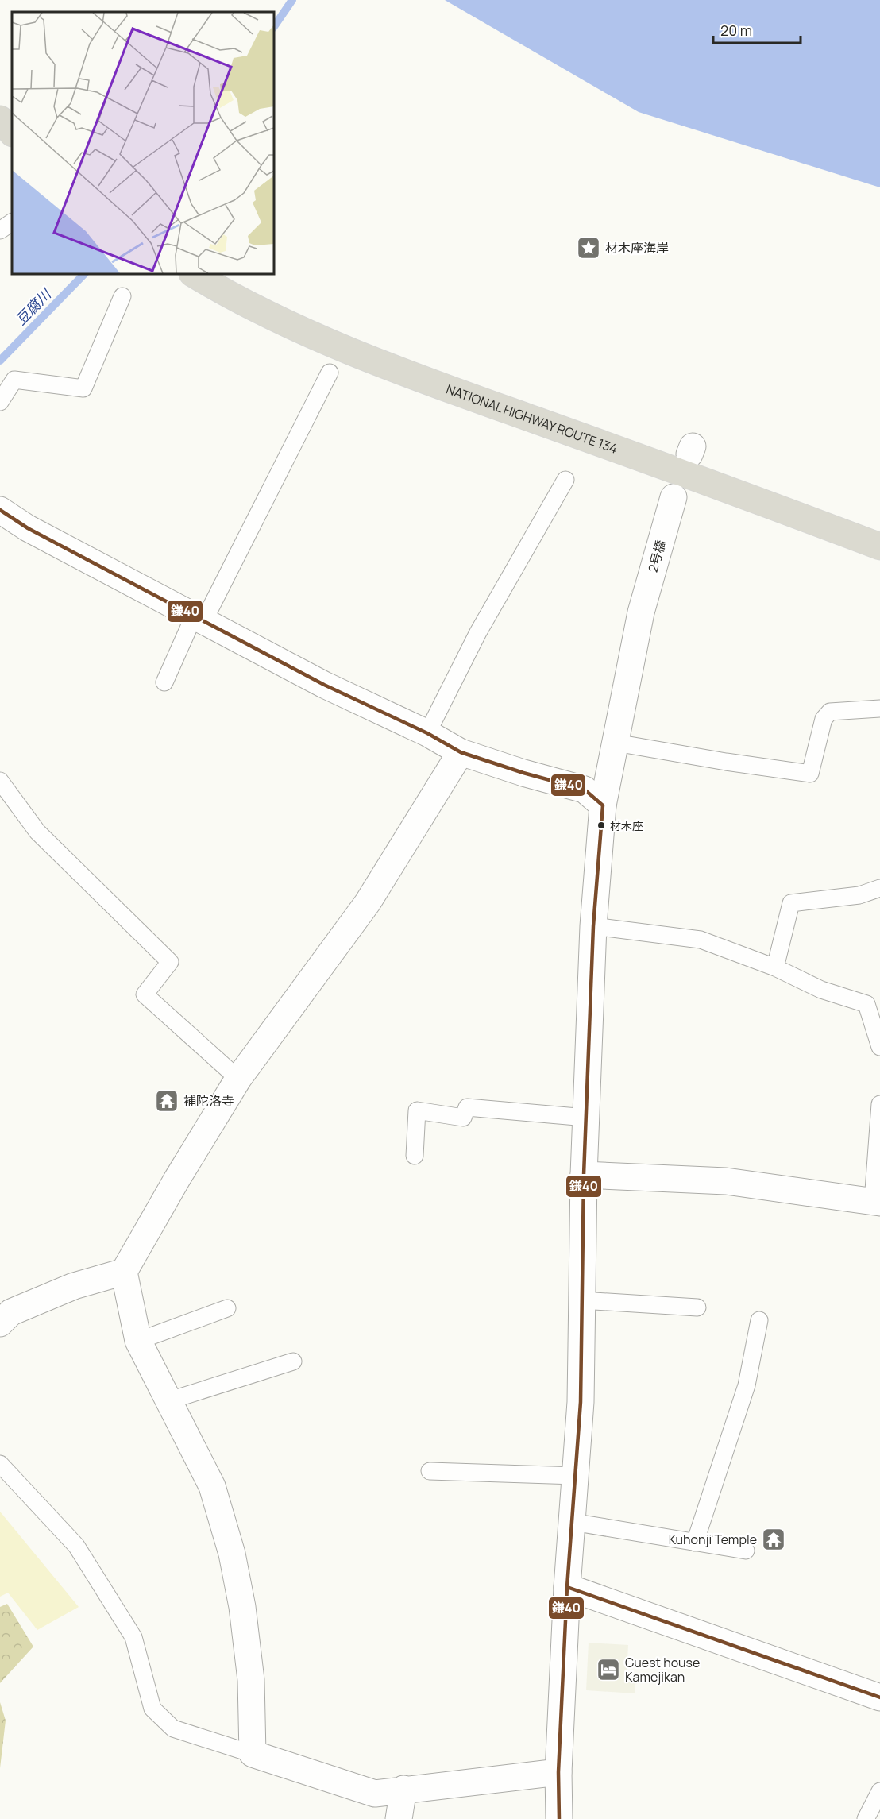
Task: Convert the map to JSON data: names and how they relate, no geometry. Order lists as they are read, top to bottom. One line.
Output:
{"streets":{"highway":["NATIONAL HIGHWAY ROUTE 134"],"street":["2号橋"]},"water":["豆腐川"],"places":{"place":["材木座海岸"],"other":["材木座"],"temple":["補陀洛寺","Kuhonji Temple"],"hotel":["Guest house Kamejikan"]},"lines":["transit line 鎌40"],"scale_bar":"20 m"}
